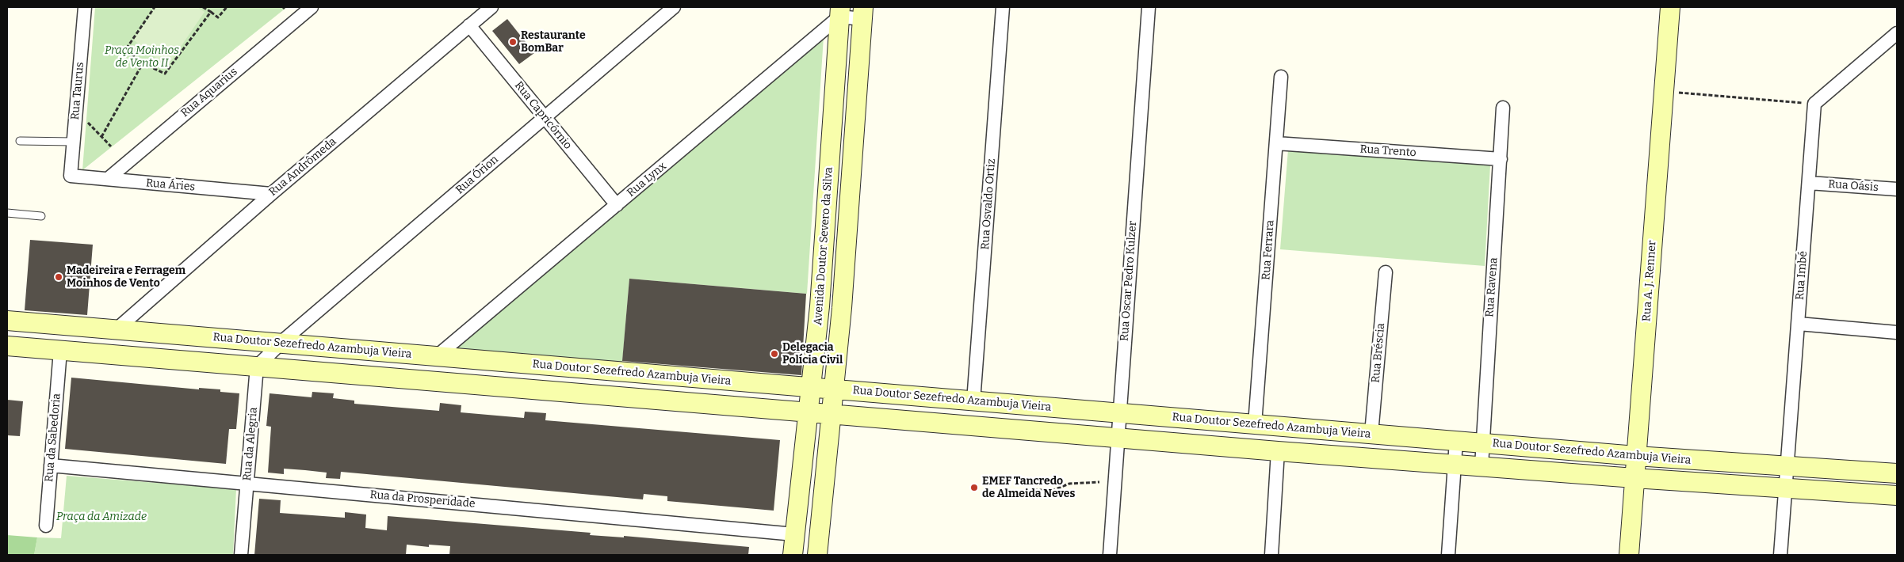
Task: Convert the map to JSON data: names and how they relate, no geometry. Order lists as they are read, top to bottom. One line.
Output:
{"streets":{"street":["Rua Taurus","Rua Aquarius","Rua Capricórnio","Rua Trento","Rua Andrômeda","Rua Órion","Rua Lynx","Rua Áries","Rua Oásis","Rua Osvaldo Ortiz","Avenida Doutor Severo da Silva","Rua Ferrara","Rua Imbé","Rua Oscar Pedro Kulzer","Rua A. J. Renner","Rua Ravena","Rua Doutor Sezefredo Azambuja Vieira","Rua Bréscia","Rua da Sabedoria","Rua da Alegria","Rua da Prosperidade"]},"crossings":[["Rua Taurus","Rua Áries"],["Rua Aquarius","Rua Áries"],["Rua Capricórnio","Rua Andrômeda"],["Rua Capricórnio","Rua Órion"],["Rua Capricórnio","Rua Lynx"],["Rua Trento","Rua Ferrara"],["Rua Trento","Rua Ravena"],["Rua Andrômeda","Rua Áries"],["Rua Andrômeda","Rua Doutor Sezefredo Azambuja Vieira"],["Rua Órion","Rua Doutor Sezefredo Azambuja Vieira"],["Rua Lynx","Avenida Doutor Severo da Silva"],["Rua Lynx","Rua Doutor Sezefredo Azambuja Vieira"],["Rua Oásis","Rua Imbé"],["Rua Osvaldo Ortiz","Rua Doutor Sezefredo Azambuja Vieira"],["Avenida Doutor Severo da Silva","Rua Doutor Sezefredo Azambuja Vieira"],["Avenida Doutor Severo da Silva","Rua da Prosperidade"],["Rua Ferrara","Rua Doutor Sezefredo Azambuja Vieira"],["Rua Imbé","Rua Doutor Sezefredo Azambuja Vieira"],["Rua Oscar Pedro Kulzer","Rua Doutor Sezefredo Azambuja Vieira"],["Rua A. J. Renner","Rua Doutor Sezefredo Azambuja Vieira"],["Rua Ravena","Rua Doutor Sezefredo Azambuja Vieira"],["Rua Doutor Sezefredo Azambuja Vieira","Rua Bréscia"],["Rua Doutor Sezefredo Azambuja Vieira","Rua da Sabedoria"],["Rua Doutor Sezefredo Azambuja Vieira","Rua da Alegria"],["Rua da Sabedoria","Rua da Prosperidade"],["Rua da Alegria","Rua da Prosperidade"]],"parks":["Praça Moinhos de Vento II","Praça da Amizade"],"places":["Restaurante BomBar","Madeireira e Ferragem Moinhos de Vento","Delegacia Polícia Civil","EMEF Tancredo de Almeida Neves"]}
